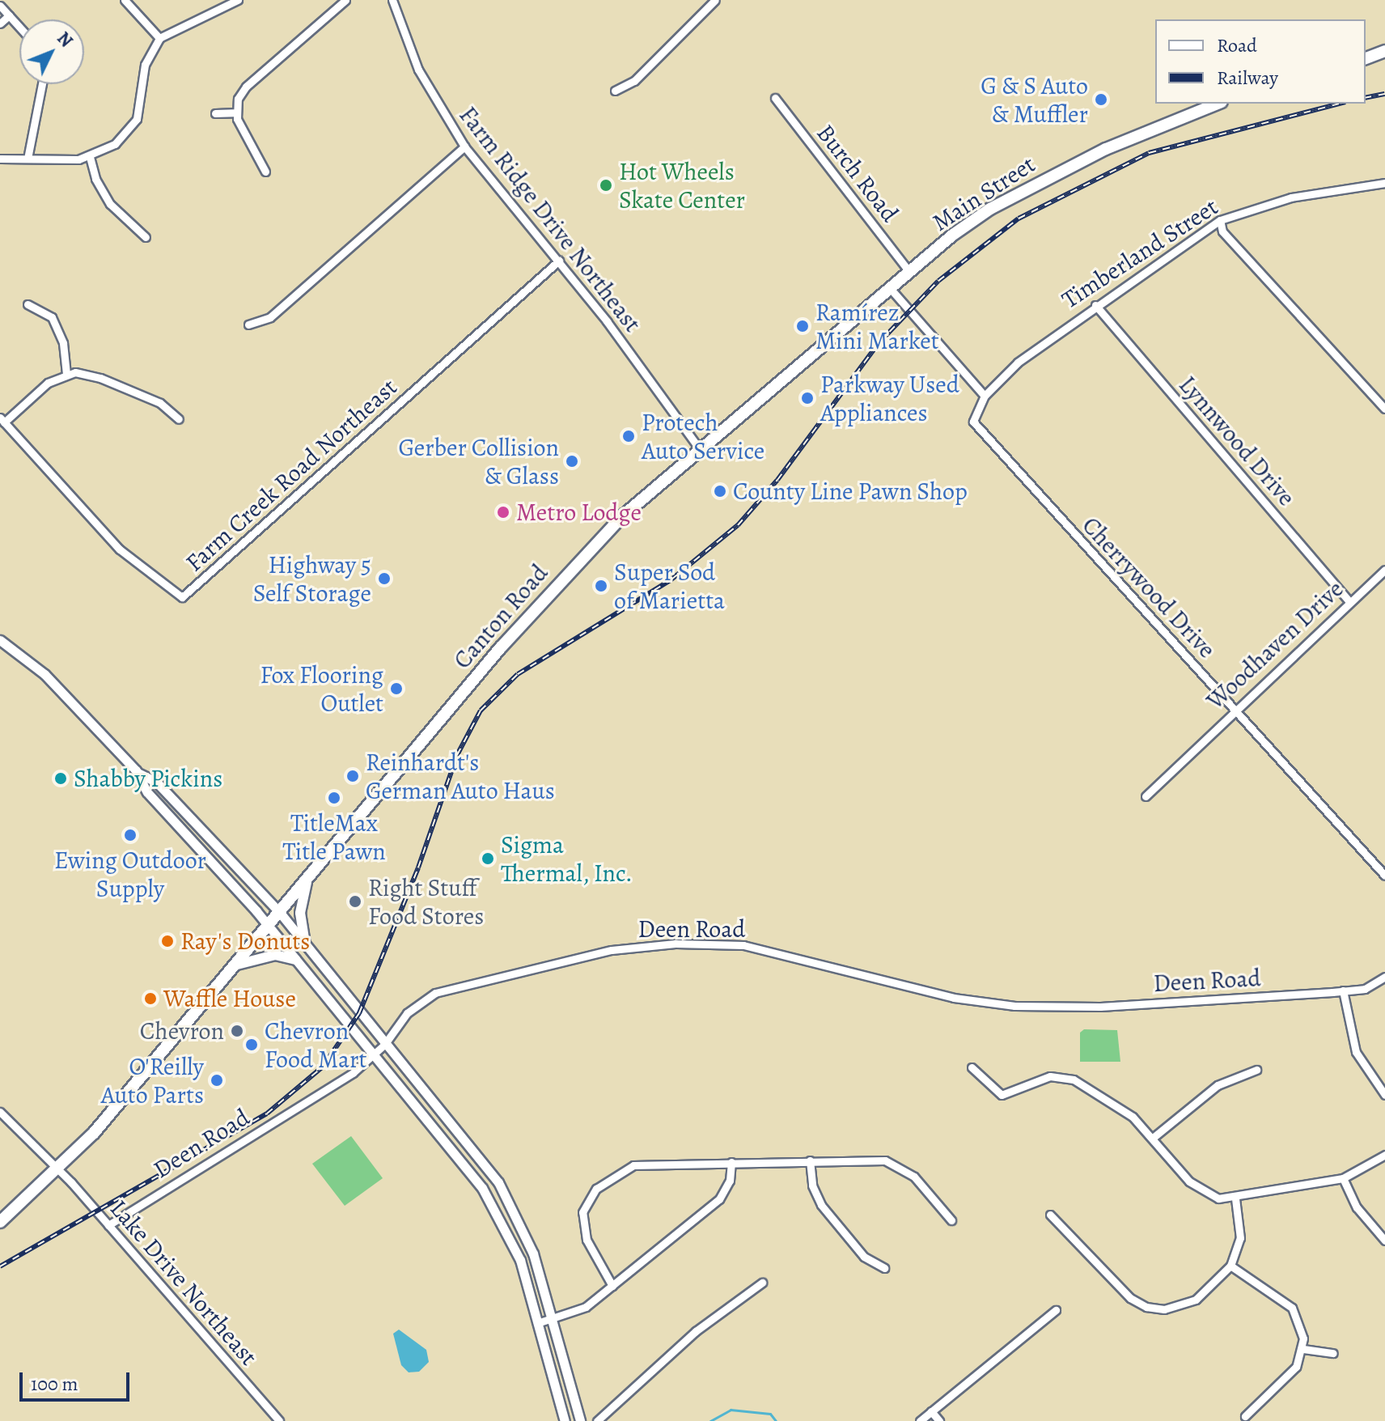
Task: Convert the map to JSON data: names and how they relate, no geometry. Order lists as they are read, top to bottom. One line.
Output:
{"streets":{"main road":["Main Street","Canton Road"],"street":["Burch Road","Farm Ridge Drive Northeast","Timberland Street","Lynnwood Drive","Farm Creek Road Northeast","Cherrywood Drive","Woodhaven Drive","Deen Road","Lake Drive Northeast"]},"crossings":[["Burch Road","Main Street"],["Main Street","Canton Road"],["Farm Ridge Drive Northeast","Farm Creek Road Northeast"],["Farm Ridge Drive Northeast","Canton Road"],["Timberland Street","Lynnwood Drive"],["Timberland Street","Cherrywood Drive"],["Lynnwood Drive","Woodhaven Drive"],["Cherrywood Drive","Woodhaven Drive"],["Canton Road","Lake Drive Northeast"],["Deen Road","Lake Drive Northeast"]],"places":["G & S Auto & Muffler","Hot Wheels Skate Center","Ramírez Mini Market","Parkway Used Appliances","Protech Auto Service","Gerber Collision & Glass","County Line Pawn Shop","Metro Lodge","Highway 5 Self Storage","Super Sod of Marietta","Fox Flooring Outlet","Reinhardt's German Auto Haus","Shabby Pickins","TitleMax Title Pawn","Ewing Outdoor Supply","Sigma Thermal, Inc.","Right Stuff Food Stores","Ray's Donuts","Waffle House","Chevron","Chevron Food Mart","O'Reilly Auto Parts"],"legend":["Road","Railway"],"scale_bar":"100 m","north":"top right"}
